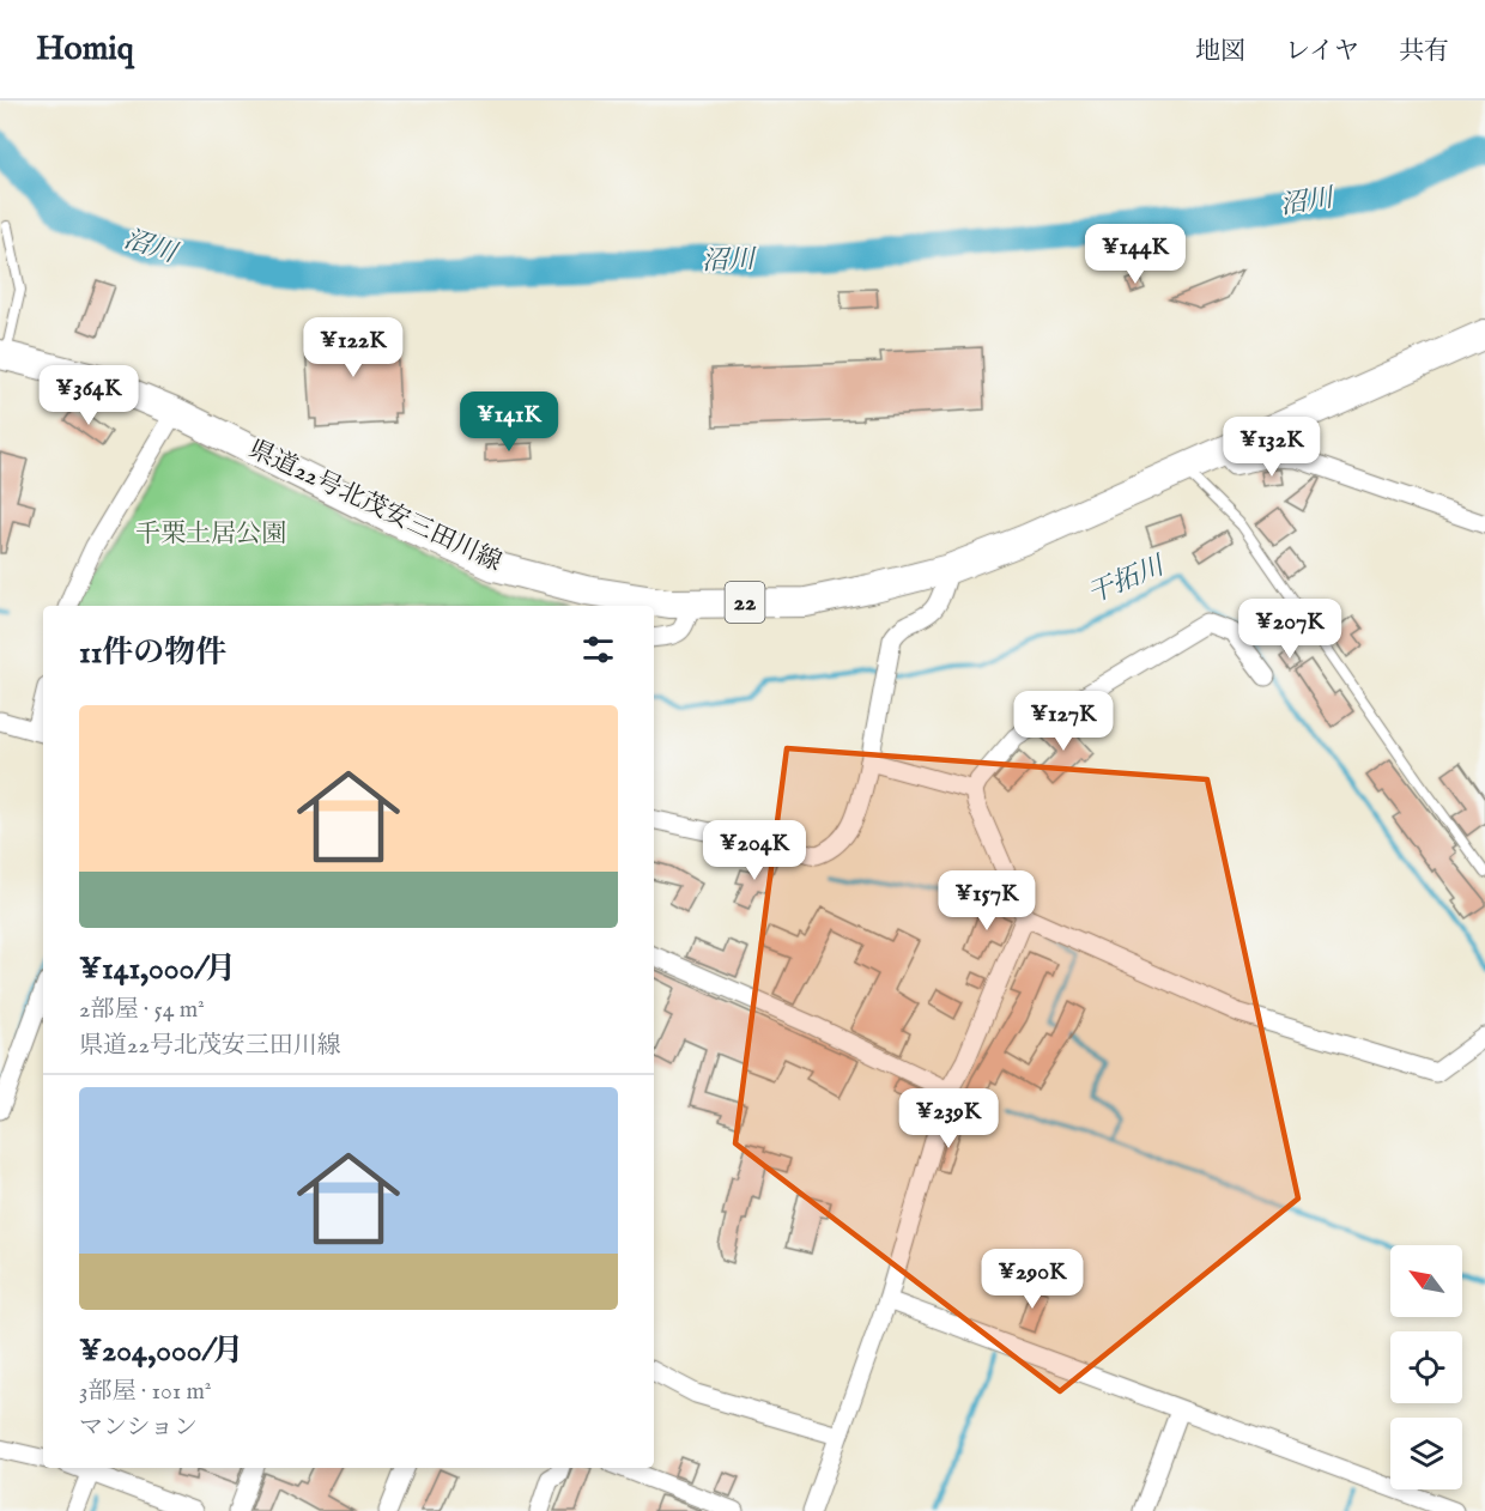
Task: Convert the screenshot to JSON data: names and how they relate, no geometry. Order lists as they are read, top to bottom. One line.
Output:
{"streets":{"main road":["県道22号北茂安三田川線","22"]},"water":["沼川","干拓川"],"parks":["千栗土居公園"],"north":"top left","page":{"header":"Homiq","nav":["地図","レイヤ","共有"],"price":["¥144K","¥122K","¥364K","¥141K","¥132K","¥207K","¥127K","¥204K","¥157K","¥239K","¥290K"],"heading":"11件の物件","list":[{"name":"¥141,000/月","note":"2部屋 · 54 m² · 県道22号北茂安三田川線"},{"name":"¥204,000/月","note":"3部屋 · 101 m² · マンション"}]}}
